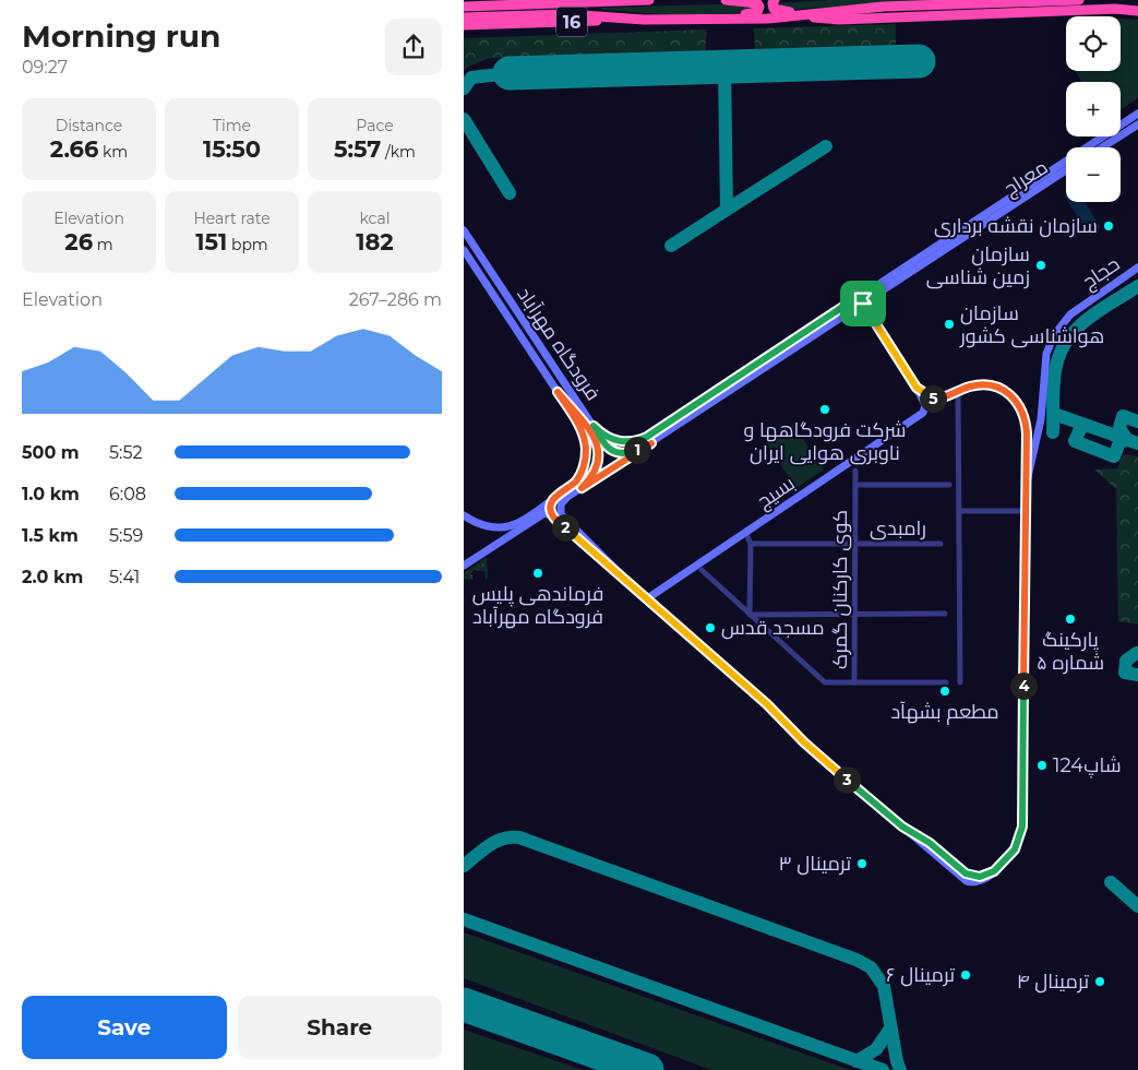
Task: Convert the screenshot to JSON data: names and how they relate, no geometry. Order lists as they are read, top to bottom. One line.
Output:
{"streets":{"highway":["16"],"main road":["معراج","حجاج","فرودگاه مهرآباد","بسیج"],"street":["رامبدی","کوی کارکنان گمرک"]},"crossings":[["معراج","فرودگاه مهرآباد"],["حجاج","بسیج"],["رامبدی","کوی کارکنان گمرک"]],"places":["سازمان نقشه برداری","سازمان زمین شناسی","سازمان هواشناسی کشور","شرکت فرودگاهها و ناوبری هوایی ایران","فرماندهی پلیس فرودگاه مهرآباد","پارکینگ شماره ۵","مسجد قدس","مطعم بشهآد","124شاپ","ترمینال ۳","ترمینال ۶","ترمینال ۴"],"page":{"heading":["Morning run","09:27"],"map_buttons":["+","−"],"stats":[["Distance","2.66 km"],["Time","15:50"],["Pace","5:57 /km"],["Elevation","26 m"],["Heart rate","151 bpm"],["kcal","182"]],"chart":["Elevation","267–286 m"],"pins":["5","1","2","4","3"],"list":[{"name":"500 m","note":"5:52"},{"name":"1.0 km","note":"6:08"},{"name":"1.5 km","note":"5:59"},{"name":"2.0 km","note":"5:41"}],"buttons":["Save","Share"]}}
